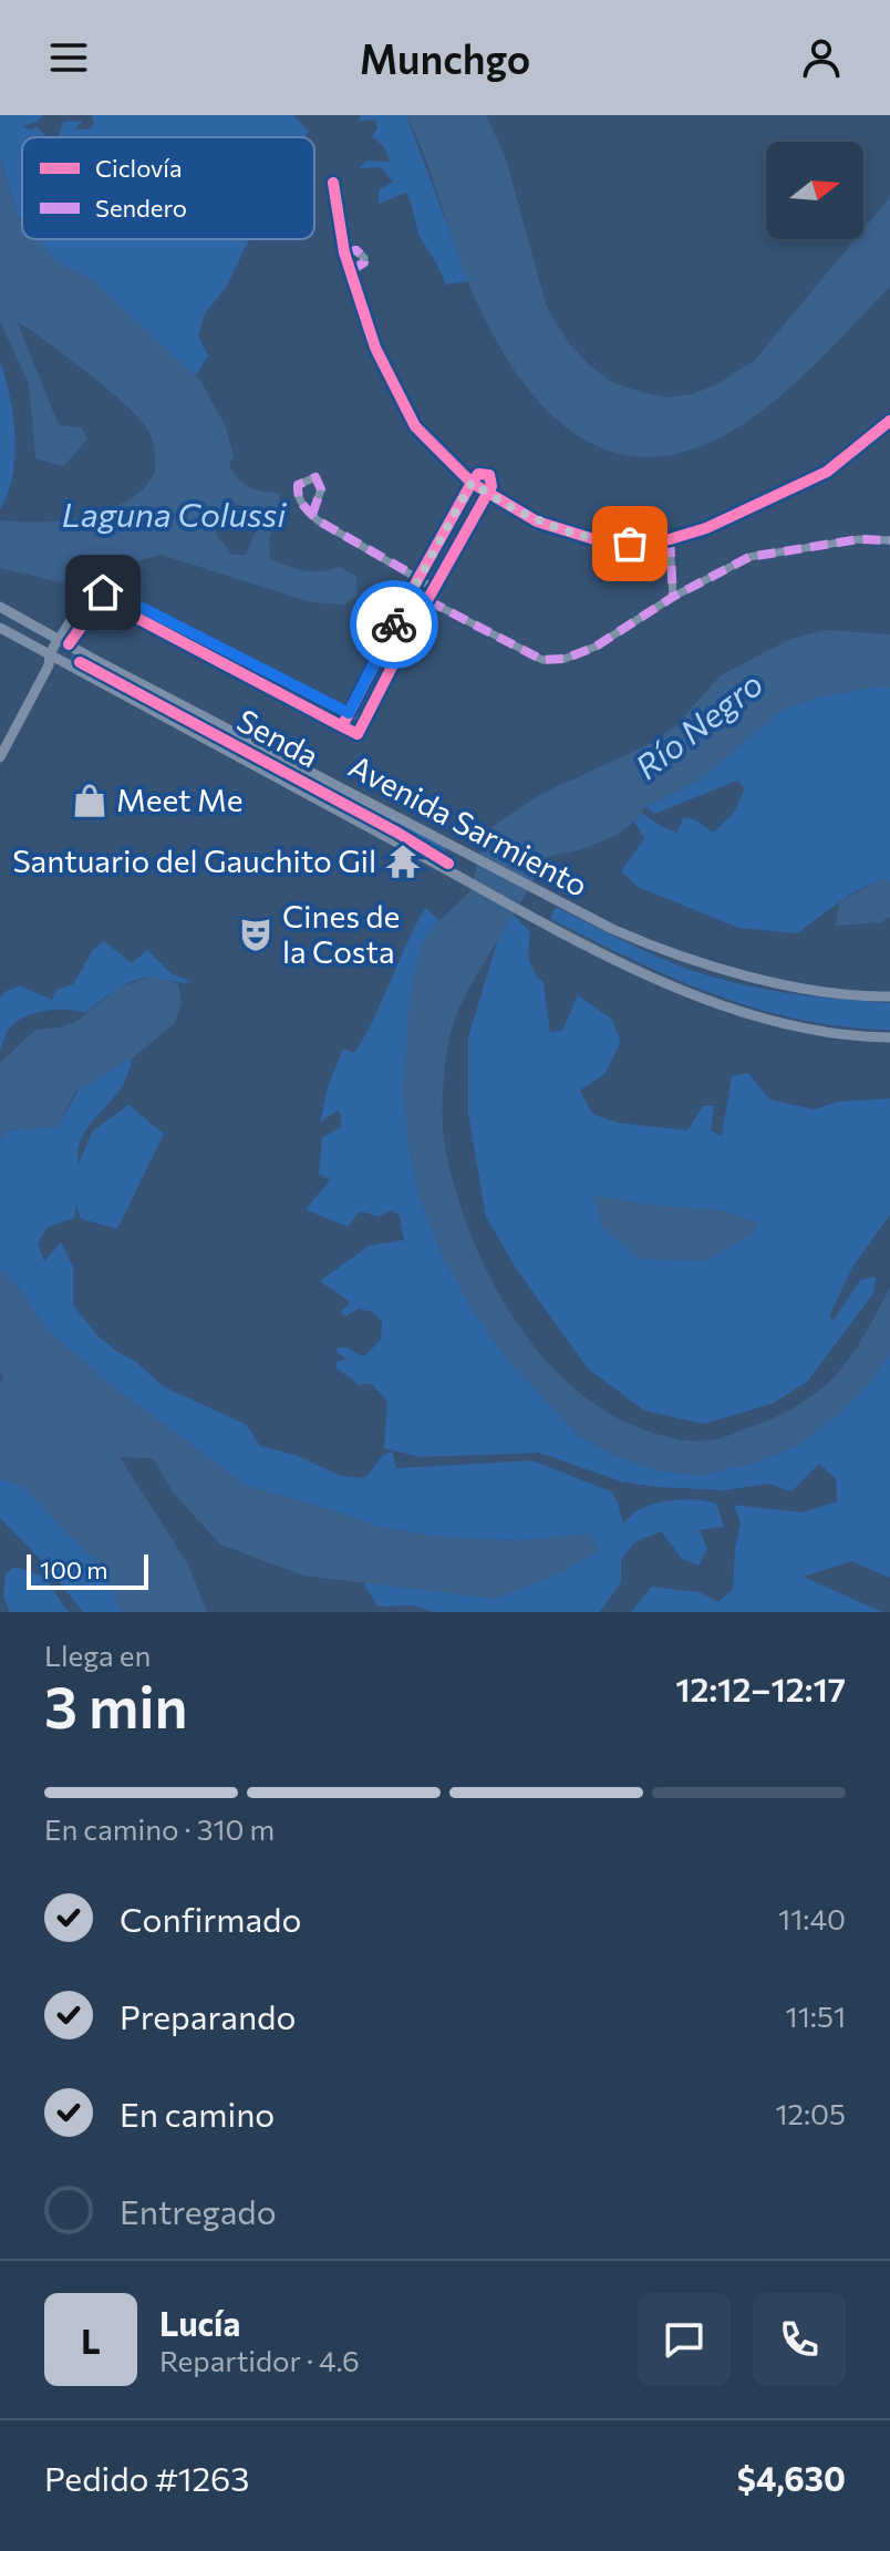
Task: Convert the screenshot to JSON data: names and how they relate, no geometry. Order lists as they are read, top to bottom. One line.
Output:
{"streets":{"main road":["Avenida Sarmiento"],"cycle path":["Senda"]},"water":["Laguna Colussi","Río Negro"],"places":{"shop":["Meet Me"],"temple":["Santuario del Gauchito Gil"],"theatre":["Cines de la Costa"]},"legend":["Ciclovía","Sendero"],"scale_bar":"100 m","north":"right","page":{"header":"Munchgo","scale":"100 m","heading":["3 min","Llega en","12:12–12:17"],"panel":["Lucía","Repartidor · 4.6","Pedido #1263","$4,630"],"bar":"En camino · 310 m","list":[["Confirmado","11:40"],["Preparando","11:51"],["En camino","12:05"],"Entregado"],"round":"L"}}
